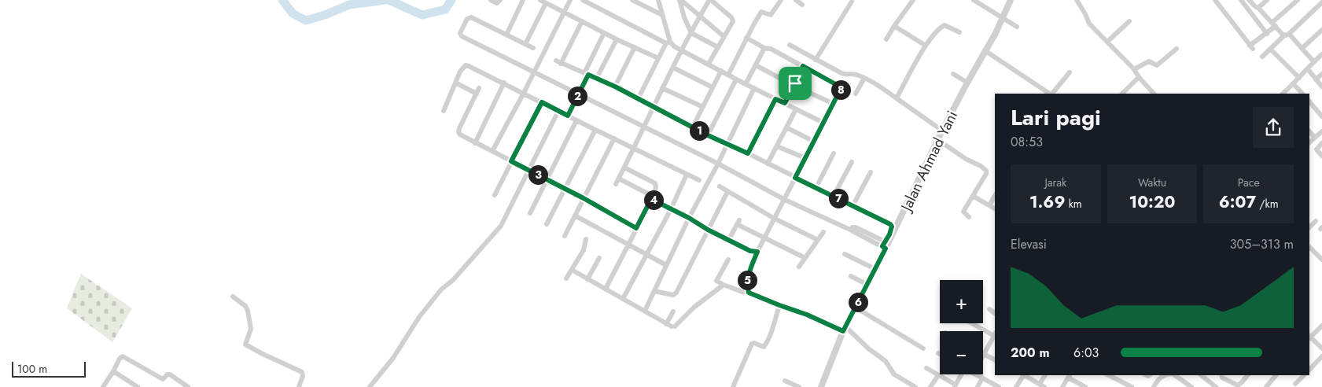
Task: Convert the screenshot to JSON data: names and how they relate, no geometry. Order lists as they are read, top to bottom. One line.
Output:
{"streets":{"street":["Jalan Ahmad Yani"]},"scale_bar":"100 m","page":{"pins":["8","2","1","3","7","4","5","6"],"heading":["Lari pagi","08:53"],"stats":[["Jarak","1.69 km"],["Waktu","10:20"],["Pace","6:07 /km"]],"chart":["Elevasi","305–313 m"],"map_buttons":["+","−"],"list":[{"name":"200 m","note":"6:03"}],"scale":"100 m"}}
